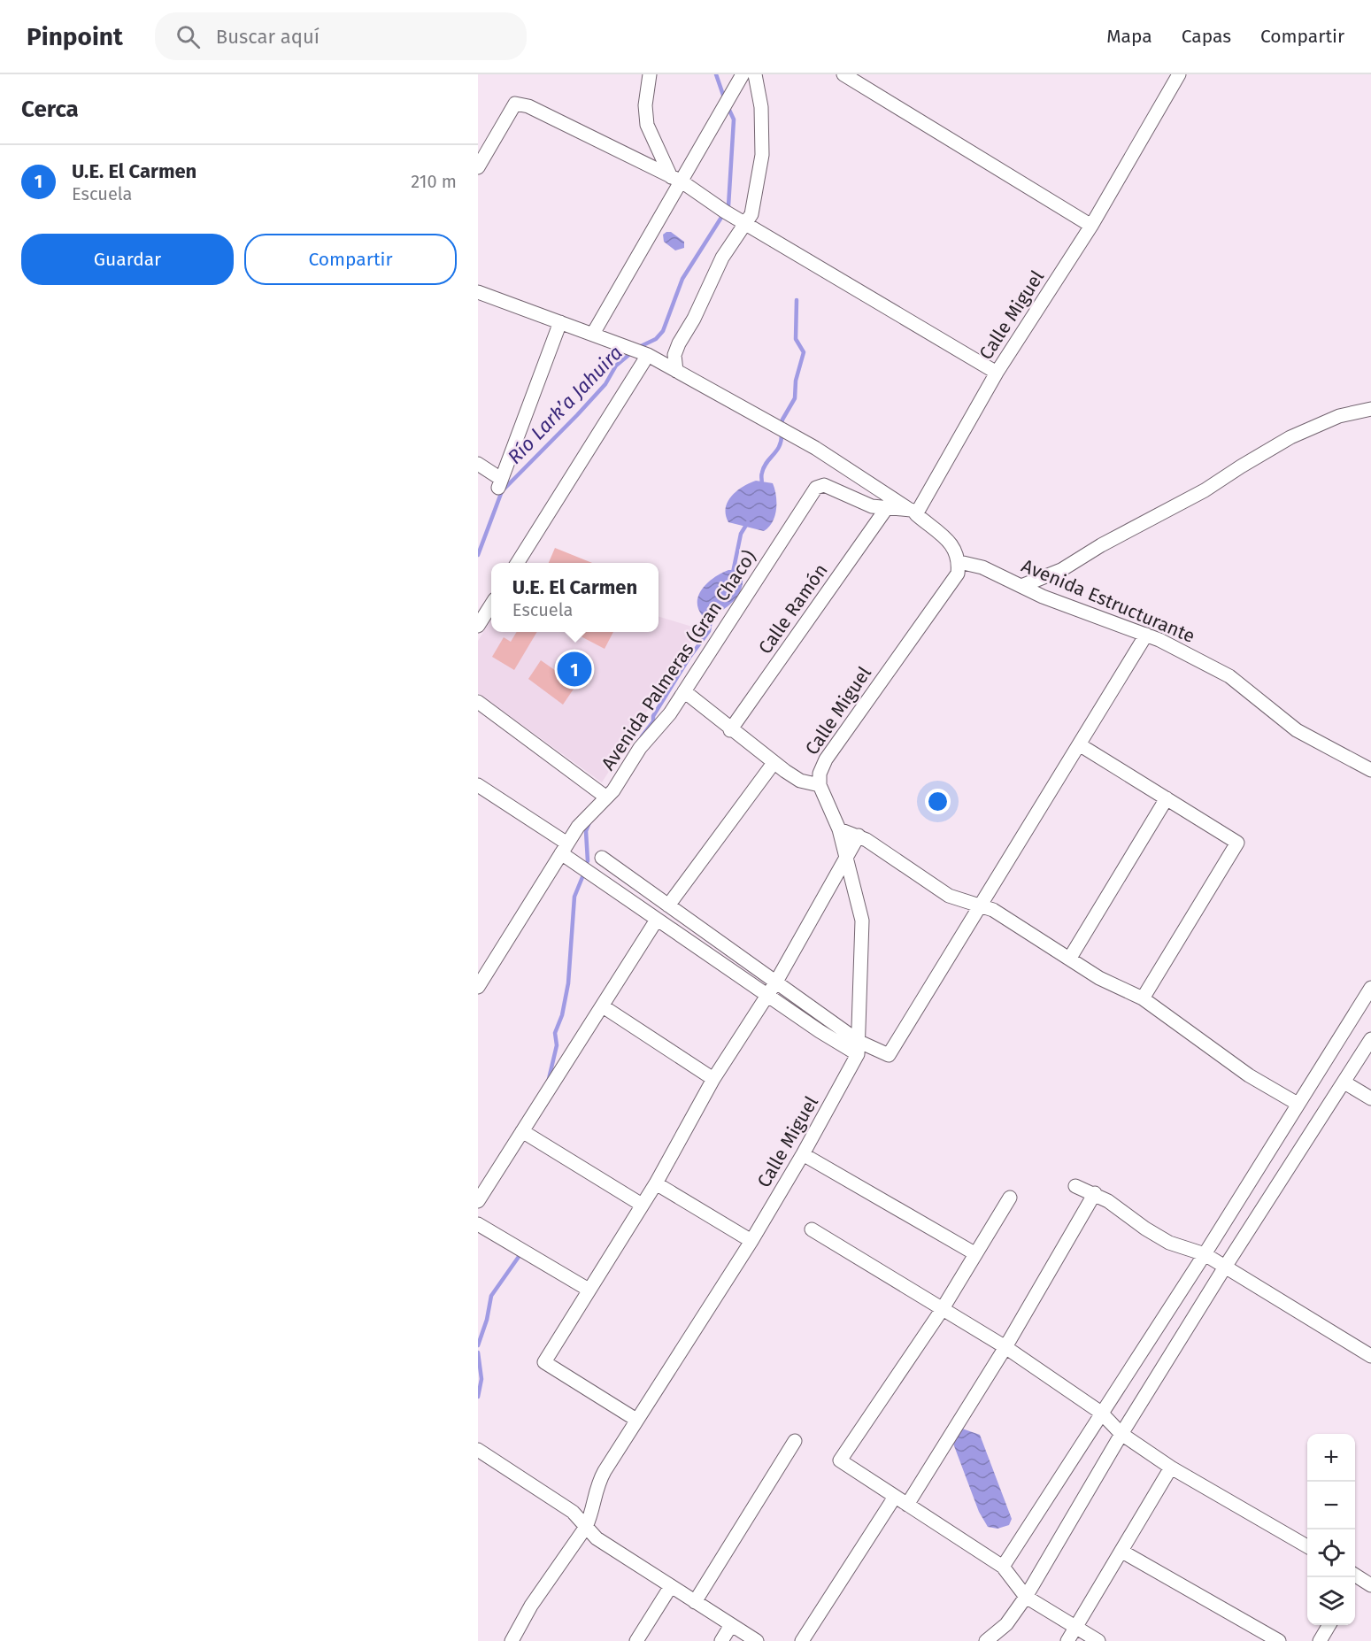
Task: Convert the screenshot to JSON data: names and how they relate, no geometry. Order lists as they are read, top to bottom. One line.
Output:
{"streets":{"street":["Calle Miguel","Avenida Estructurante","Calle Ramón","Avenida Palmeras (Gran Chaco)"]},"crossings":[["Calle Miguel","Avenida Estructurante"],["Calle Miguel","Avenida Palmeras (Gran Chaco)"],["Calle Ramón","Avenida Palmeras (Gran Chaco)"]],"water":["Río Lark’a Jahuira"],"page":{"header":"Pinpoint","search":"Buscar aquí","nav":["Mapa","Capas","Compartir"],"heading":"Cerca","list":[{"mark":"1","name":"U.E. El Carmen","note":"Escuela","value":"210 m"}],"buttons":["Guardar","Compartir"],"popup":["U.E. El Carmen","Escuela"],"pins":"1","map_buttons":["+","−"]}}
